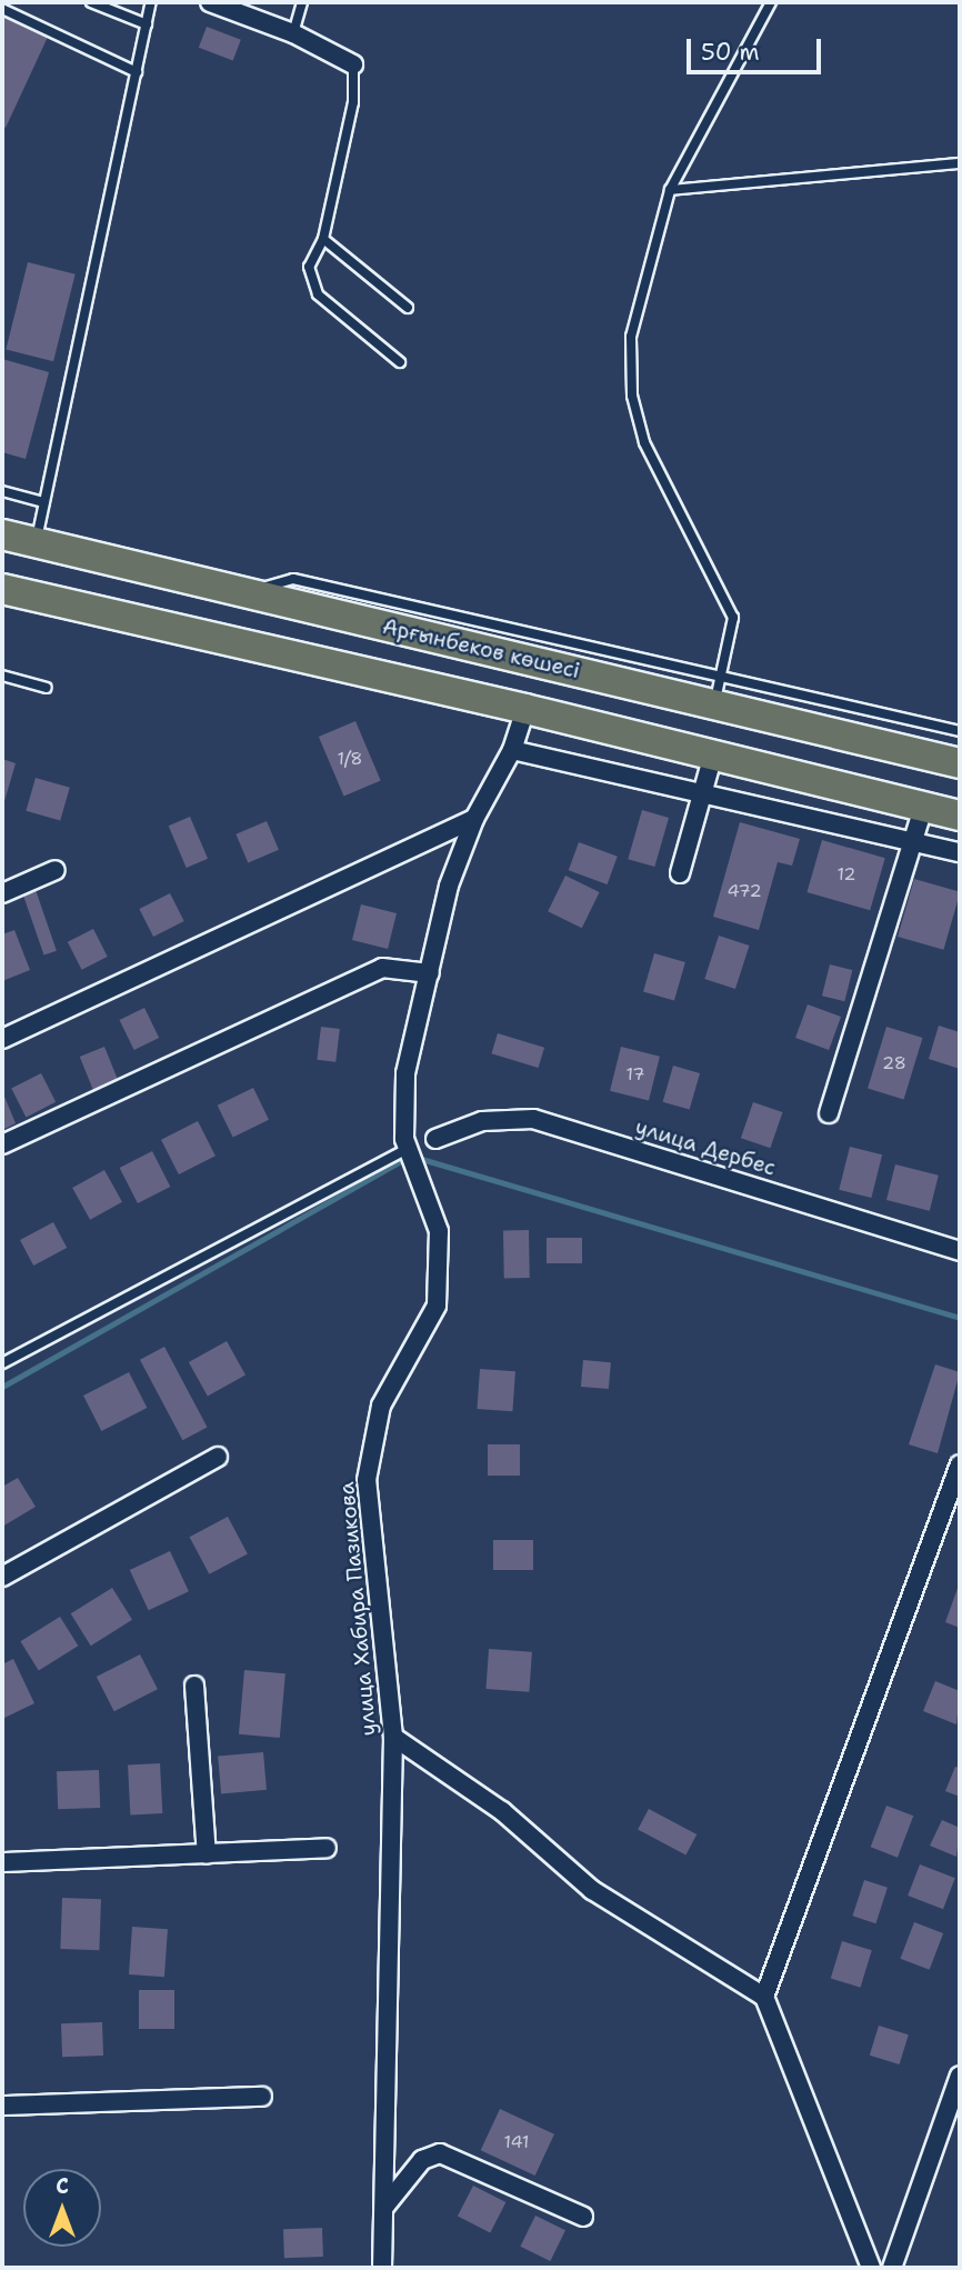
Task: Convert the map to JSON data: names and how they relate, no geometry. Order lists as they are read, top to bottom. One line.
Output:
{"streets":{"main road":["Арғынбеков көшесі"],"street":["улица Дербес","улица Хабира Пазикова"]},"house_numbers":["1/8","12","472","28","17","141"],"scale_bar":"50 m","north":"top"}
